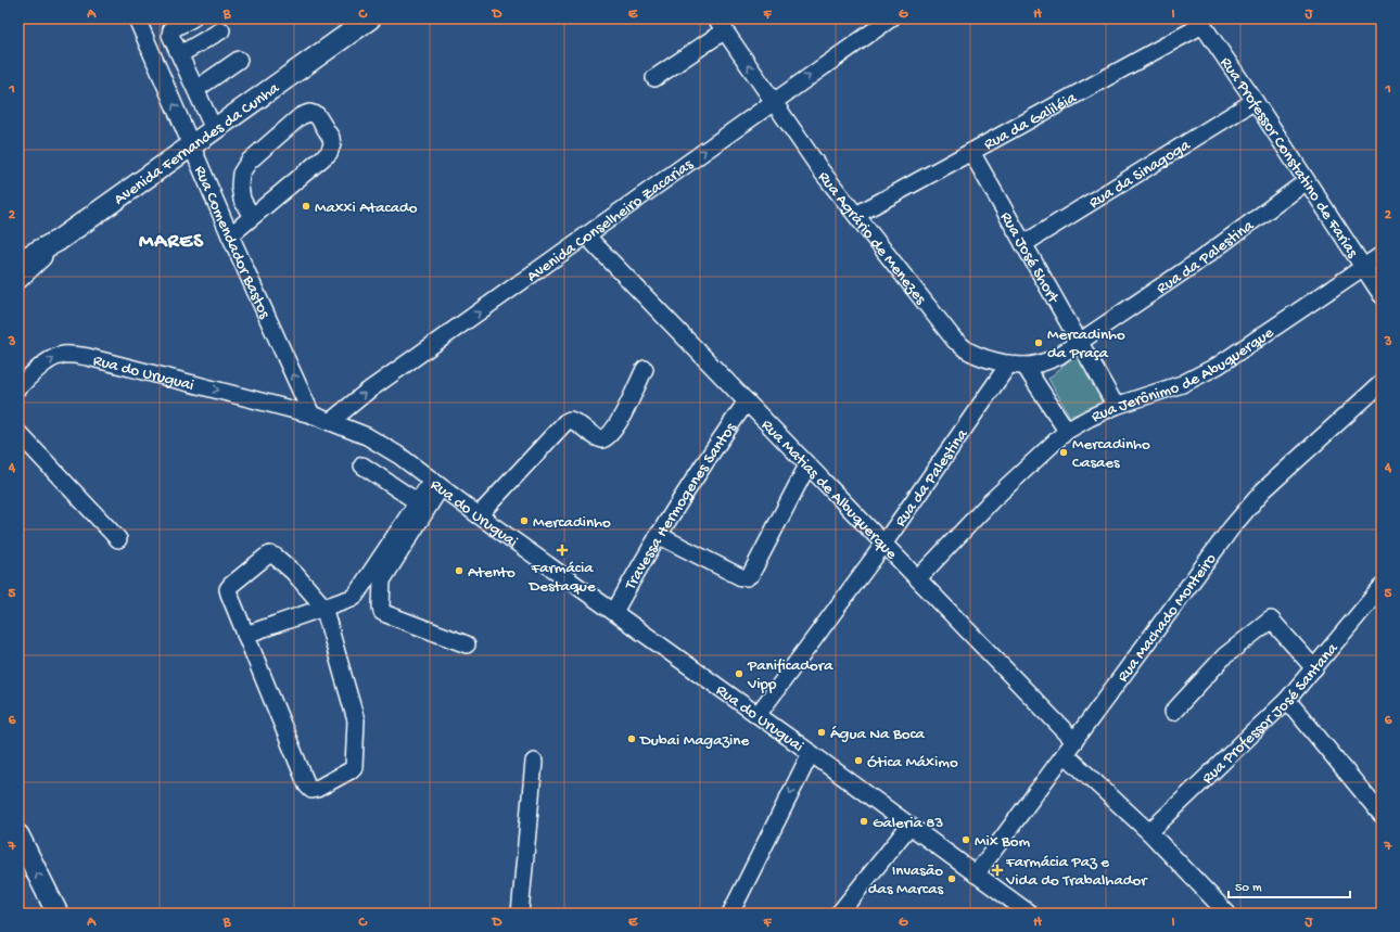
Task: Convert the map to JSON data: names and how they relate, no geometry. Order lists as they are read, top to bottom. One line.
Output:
{"streets":{"main road":["Avenida Fernandes da Cunha"],"street":["Rua da Galiléia","Rua Professor Constatino de Farias","Rua da Sinagoga","Avenida Conselheiro Zacarias","Rua Agrário de Menezes","Rua Comendador Bastos","Rua José Short","Rua da Palestina","Rua do Uruguai","Rua Jerônimo de Abuquerque","Rua Matias de Albuquerque","Travessa Hermogenes Santos","Rua Machado Monteiro","Rua Professor José Santana"]},"crossings":[["Rua da Galiléia","Rua Professor Constatino de Farias"],["Rua da Galiléia","Rua Agrário de Menezes"],["Rua da Galiléia","Rua José Short"],["Avenida Fernandes da Cunha","Rua Comendador Bastos"],["Rua Professor Constatino de Farias","Rua da Sinagoga"],["Rua Professor Constatino de Farias","Rua da Palestina"],["Rua Professor Constatino de Farias","Rua Jerônimo de Abuquerque"],["Rua da Sinagoga","Rua José Short"],["Avenida Conselheiro Zacarias","Rua Agrário de Menezes"],["Avenida Conselheiro Zacarias","Rua do Uruguai"],["Avenida Conselheiro Zacarias","Rua Matias de Albuquerque"],["Rua Agrário de Menezes","Rua José Short"],["Rua Agrário de Menezes","Rua da Palestina"],["Rua Comendador Bastos","Rua do Uruguai"],["Rua José Short","Rua da Palestina"],["Rua José Short","Rua Jerônimo de Abuquerque"],["Rua da Palestina","Rua do Uruguai"],["Rua da Palestina","Rua Matias de Albuquerque"],["Rua do Uruguai","Travessa Hermogenes Santos"],["Rua do Uruguai","Rua Machado Monteiro"],["Rua Jerônimo de Abuquerque","Rua Matias de Albuquerque"],["Rua Matias de Albuquerque","Travessa Hermogenes Santos"],["Rua Matias de Albuquerque","Rua Machado Monteiro"]],"one_way":["Avenida Conselheiro Zacarias","Rua Comendador Bastos"],"districts":["MARES"],"places":{"other":["Maxxi Atacado","Mercadinho da Praça","Mercadinho Casaes","Mercadinho","Atento","Panificadora Vipp","Água Na Boca","Dubai Magazine","Ótica Máximo","Galeria 83","Mix Bom","Invasão das Marcas"],"health":["Farmácia Destaque","Farmácia Paz e Vida do Trabalhador"]},"scale_bar":"50 m","grid":{"columns":["A","B","C","D","E","F","G","H","I","J"],"rows":["1","2","3","4","5","6","7"]}}
